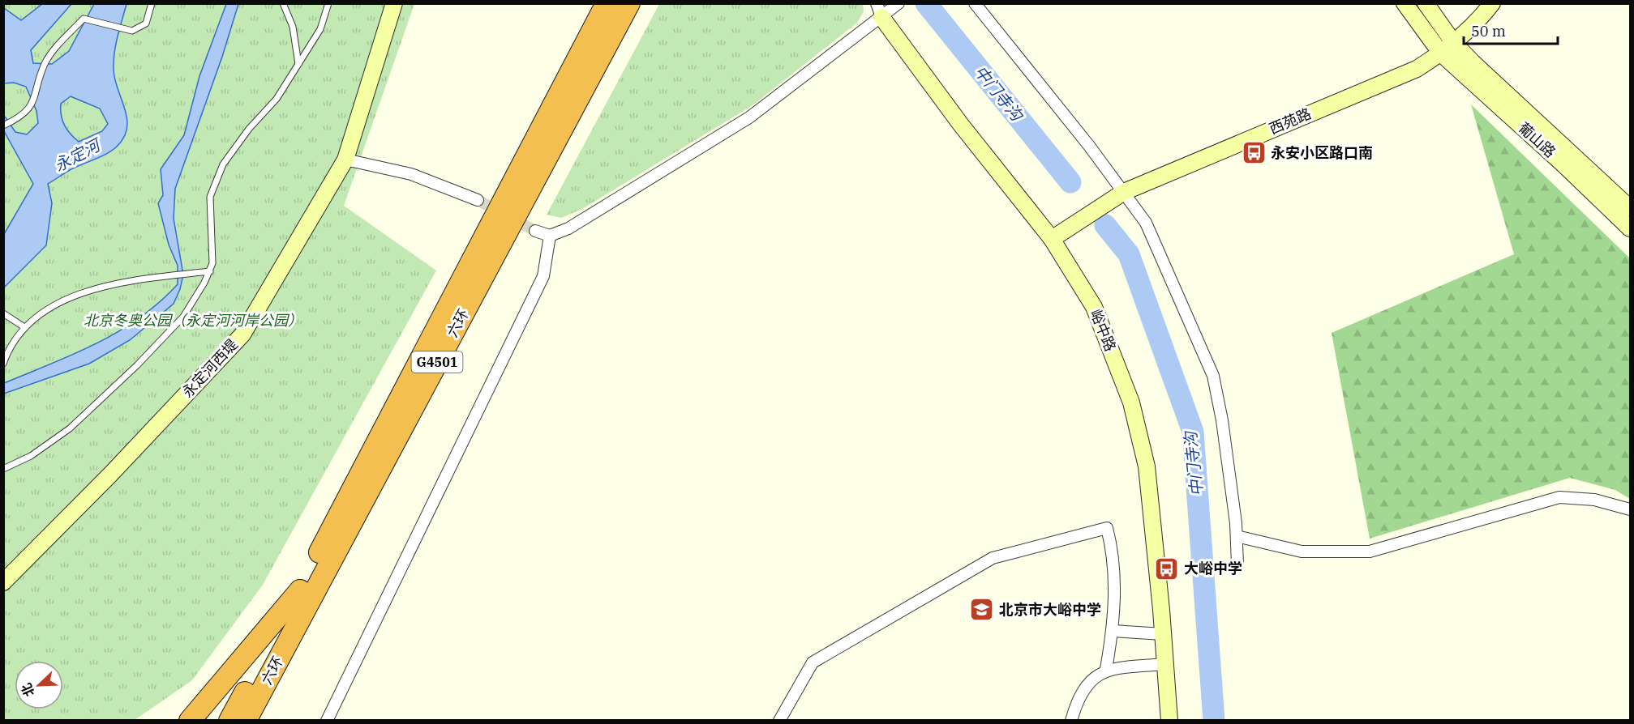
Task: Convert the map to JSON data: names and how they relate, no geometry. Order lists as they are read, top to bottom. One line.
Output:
{"streets":{"highway":["六环","G4501"],"main road":["西苑路","葡山路","峪中路","永定河西堤"]},"crossings":[["西苑路","葡山路"],["西苑路","峪中路"]],"water":["中门寺沟","永定河"],"parks":["北京冬奥公园（永定河河岸公园）"],"places":{"bus stop":["永安小区路口南","大峪中学"],"school or university":["北京市大峪中学"]},"scale_bar":"50 m","north":"bottom left"}
